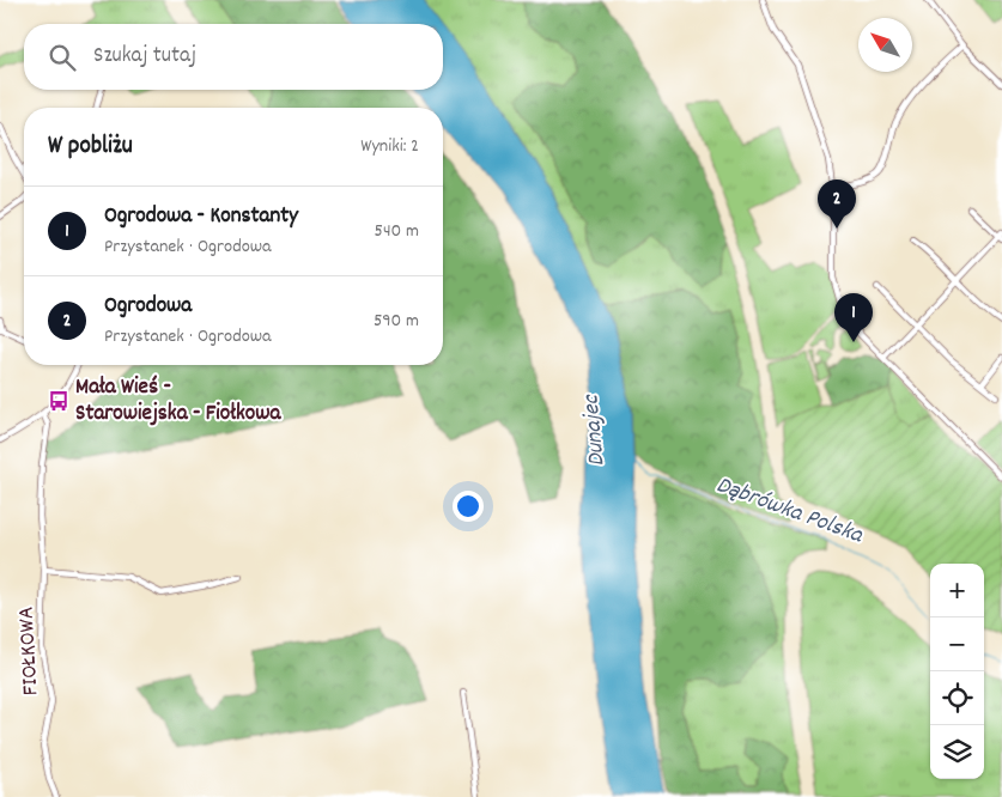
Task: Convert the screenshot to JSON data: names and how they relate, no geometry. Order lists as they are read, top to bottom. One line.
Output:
{"streets":{"street":["FIOŁKOWA"]},"water":["Dunajec","Dąbrówka Polska"],"places":{"bus stop":["Mała Wieś - Starowiejska - Fiołkowa"]},"north":"top left","page":{"search":"Szukaj tutaj","heading":["W pobliżu","Wyniki: 2"],"pins":["2","1"],"list":[{"mark":"1","name":"Ogrodowa - Konstanty","note":"Przystanek · Ogrodowa","value":"540 m"},{"mark":"2","name":"Ogrodowa","note":"Przystanek · Ogrodowa","value":"590 m"}],"map_buttons":["+","−"]}}
